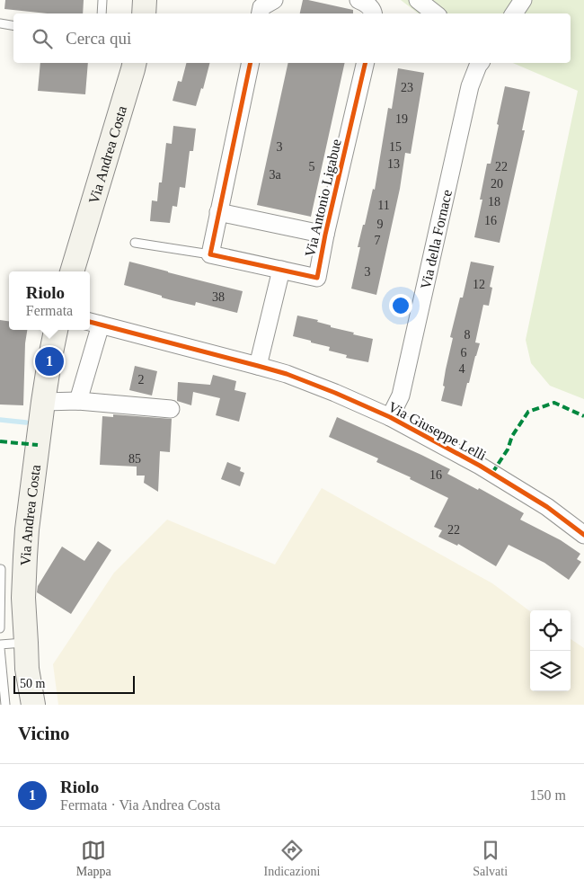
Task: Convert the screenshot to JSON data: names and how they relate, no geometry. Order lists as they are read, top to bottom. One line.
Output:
{"streets":{"main road":["Via Andrea Costa"],"street":["Via Antonio Ligabue","Via della Fornace","Via Giuseppe Lelli"]},"crossings":[["Via della Fornace","Via Giuseppe Lelli"]],"house_numbers":["23","19","3","15","13","5","22","3a","20","18","11","16","9","7","3","12","38","8","6","4","2","85","16","22"],"scale_bar":"50 m","page":{"search":"Cerca qui","popup":["Riolo","Fermata"],"pins":"1","scale":"50 m","heading":"Vicino","list":[{"mark":"1","name":"Riolo","note":"Fermata · Via Andrea Costa","value":"150 m"}],"nav":["Mappa","Indicazioni","Salvati"]}}
